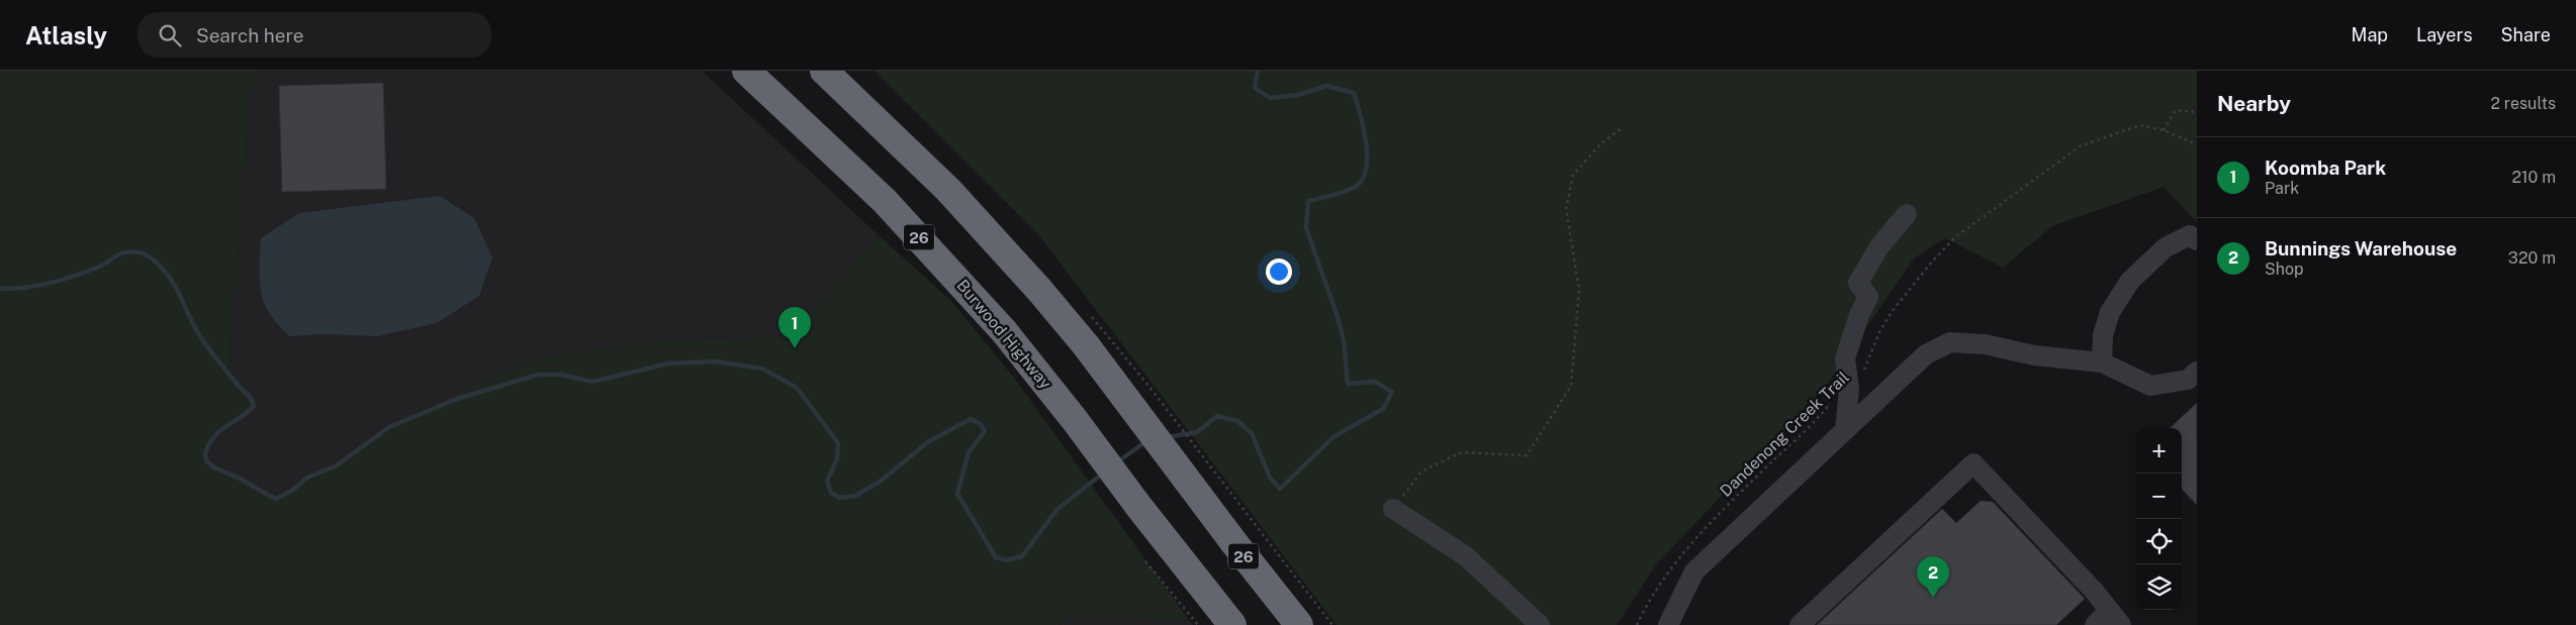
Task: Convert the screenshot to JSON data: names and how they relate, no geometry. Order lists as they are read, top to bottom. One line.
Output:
{"streets":{"highway":["26","Burwood Highway"],"path":["Dandenong Creek Trail"]},"page":{"header":"Atlasly","search":"Search here","nav":["Map","Layers","Share"],"heading":["Nearby","2 results"],"list":[{"mark":"1","name":"Koomba Park","note":"Park","value":"210 m"},{"mark":"2","name":"Bunnings Warehouse","note":"Shop","value":"320 m"}],"pins":["1","2"],"map_buttons":["+","−"]}}
